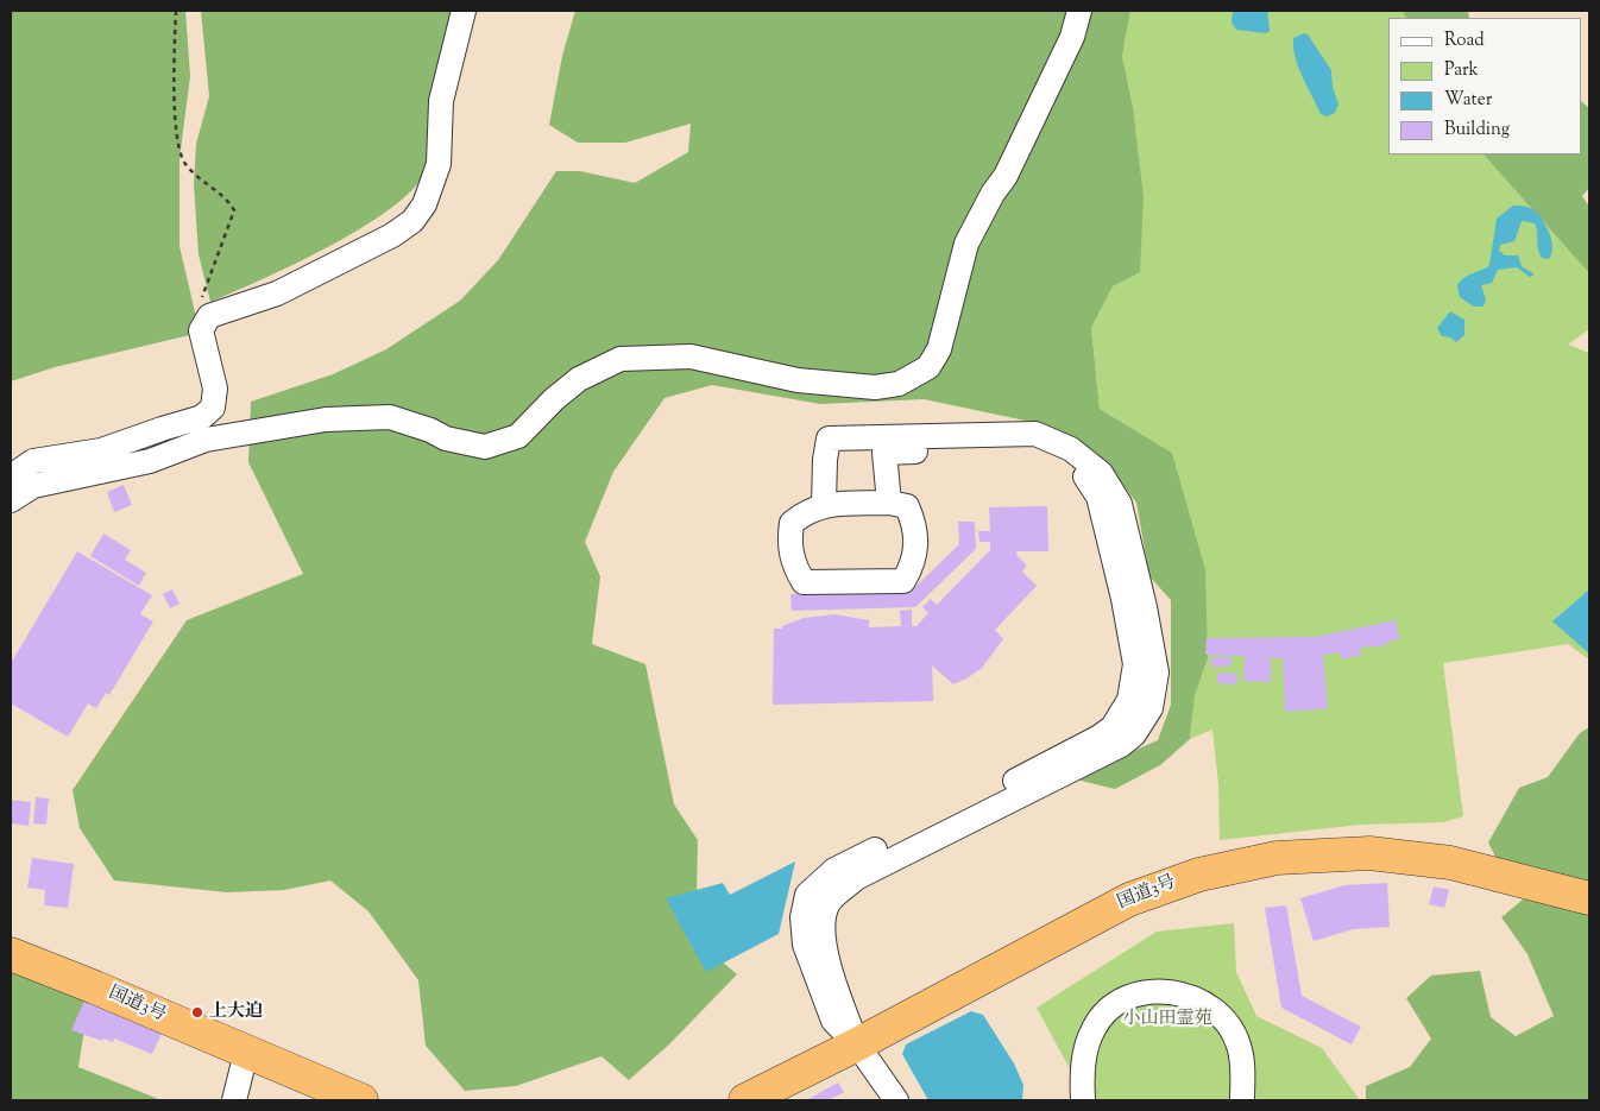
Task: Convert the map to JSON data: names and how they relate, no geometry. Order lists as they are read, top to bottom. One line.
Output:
{"streets":{"highway":["国道3号"]},"parks":["小山田霊苑"],"places":["上大迫"],"legend":["Road","Park","Water","Building"]}
